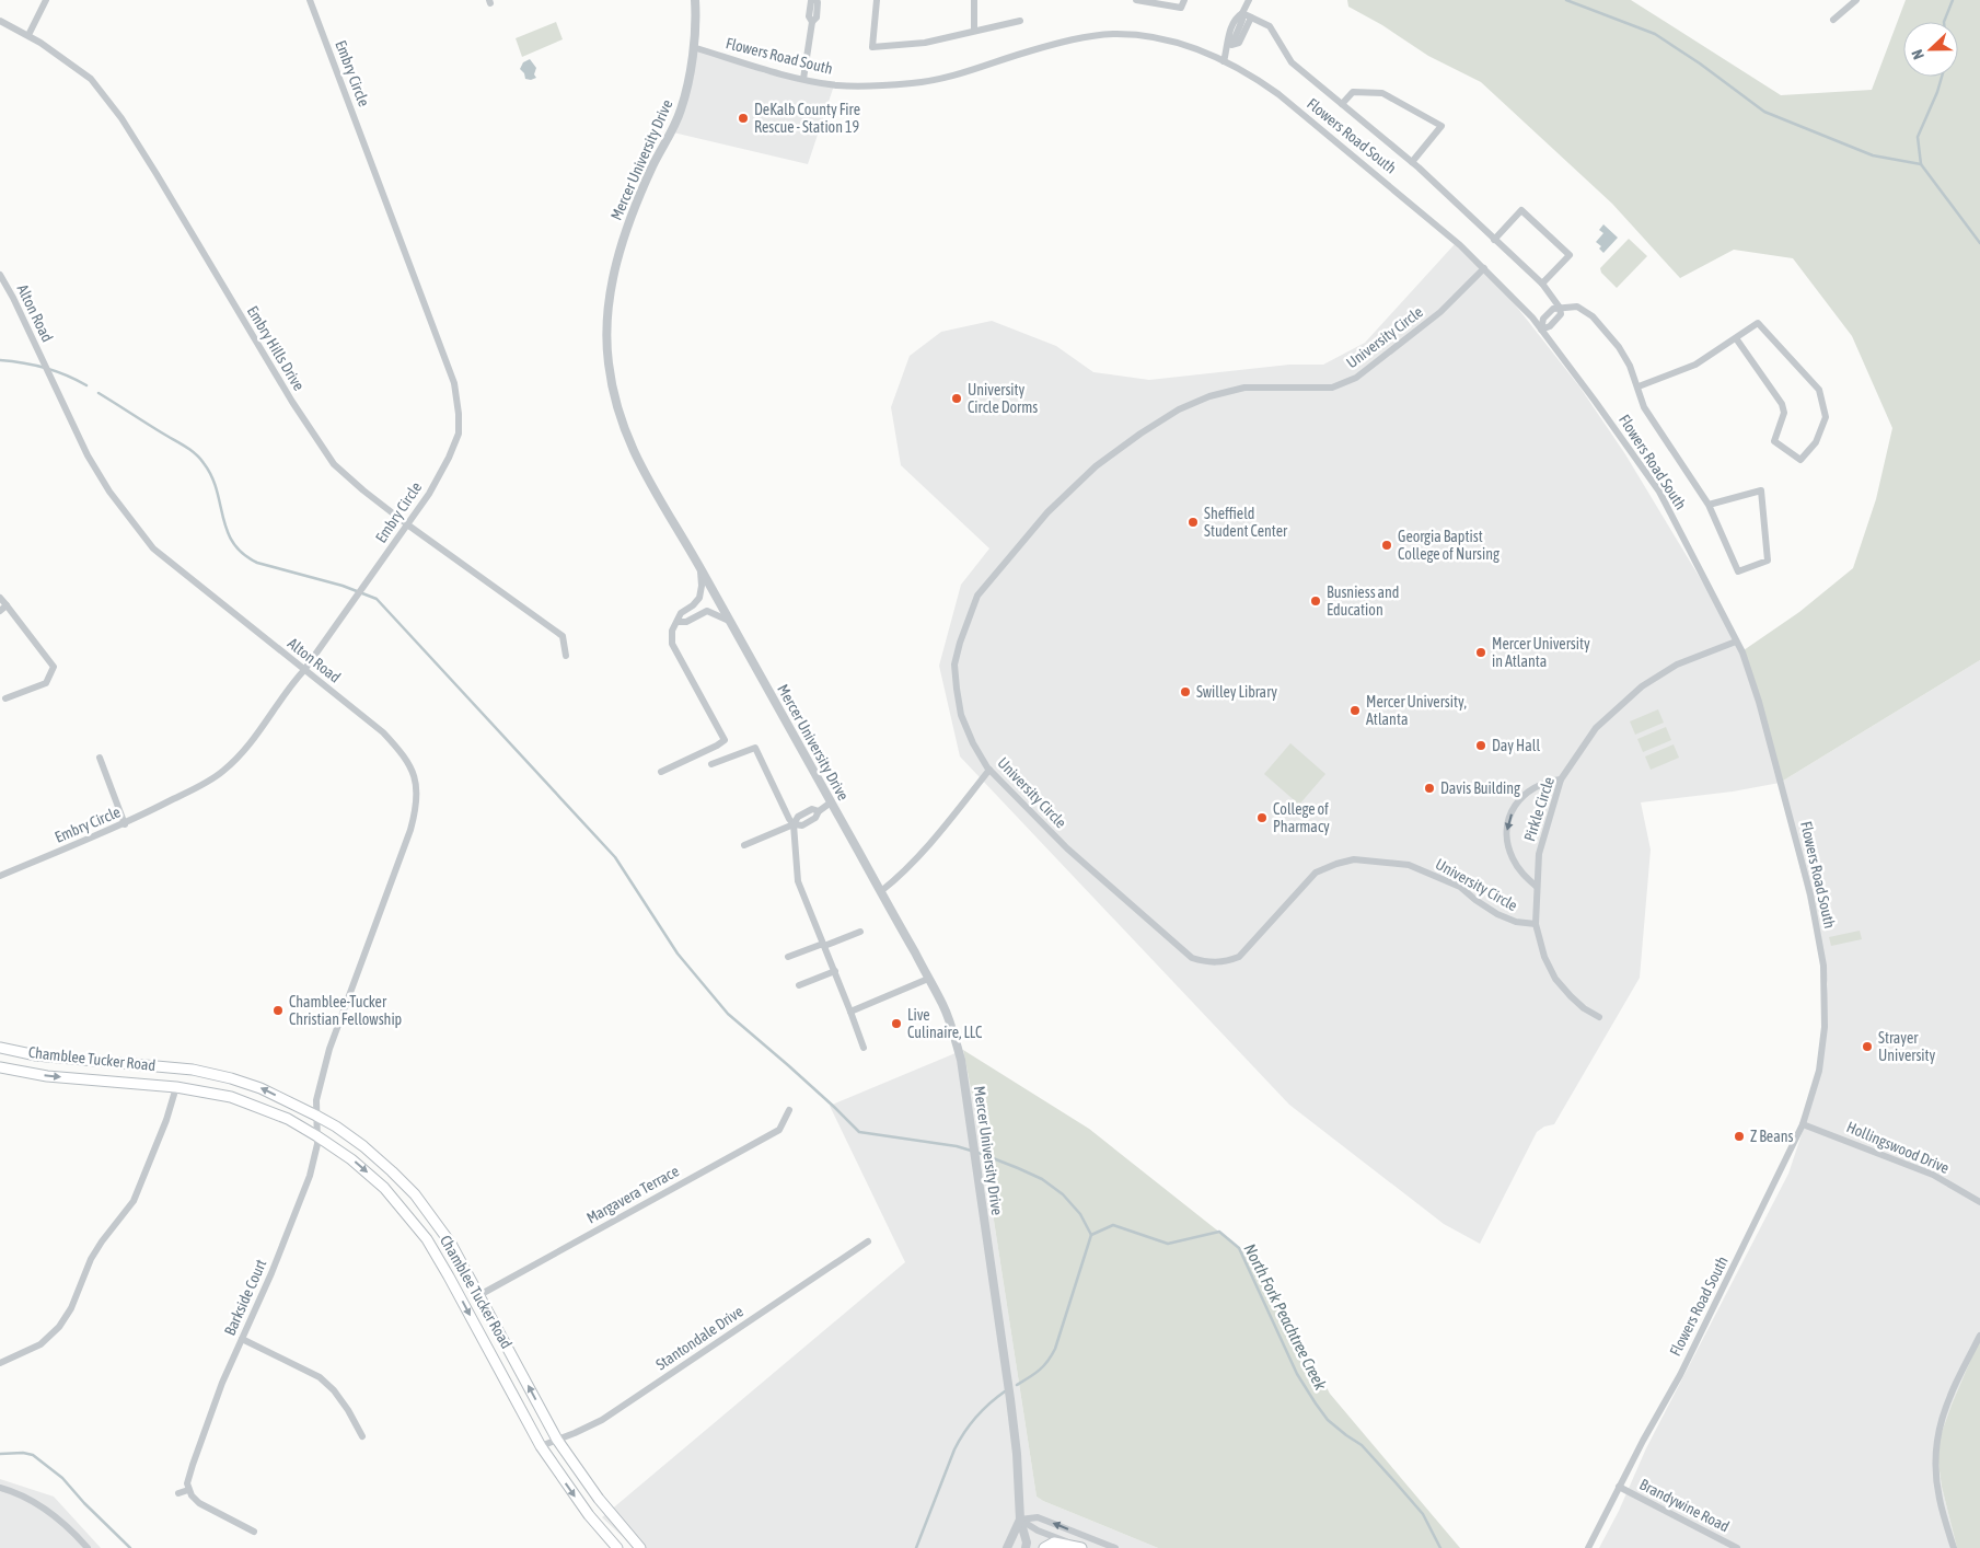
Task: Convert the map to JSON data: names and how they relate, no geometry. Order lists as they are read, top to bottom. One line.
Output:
{"streets":{"main road":["Chamblee Tucker Road"],"street":["Flowers Road South","Embry Circle","Mercer University Drive","Alton Road","University Circle","Embry Hills Drive","Pirkle Circle","Hollingswood Drive","Margavera Terrace","Barkside Court","Stantondale Drive","Brandywine Road"]},"crossings":[["Flowers Road South","Mercer University Drive"],["Flowers Road South","University Circle"],["Flowers Road South","Pirkle Circle"],["Flowers Road South","Hollingswood Drive"],["Flowers Road South","Brandywine Road"],["Embry Circle","Alton Road"],["Embry Circle","Embry Hills Drive"],["Alton Road","Chamblee Tucker Road"],["Alton Road","Barkside Court"],["University Circle","Pirkle Circle"],["Chamblee Tucker Road","Margavera Terrace"],["Chamblee Tucker Road","Barkside Court"],["Chamblee Tucker Road","Stantondale Drive"]],"water":["North Fork Peachtree Creek"],"places":["DeKalb County Fire Rescue - Station 19","University Circle Dorms","Sheffield Student Center","Georgia Baptist College of Nursing","Busniess and Education","Mercer University in Atlanta","Swilley Library","Mercer University, Atlanta","Day Hall","Davis Building","College of Pharmacy","Chamblee-Tucker Christian Fellowship","Live Culinaire, LLC","Strayer University","Z Beans"],"north":"left"}
